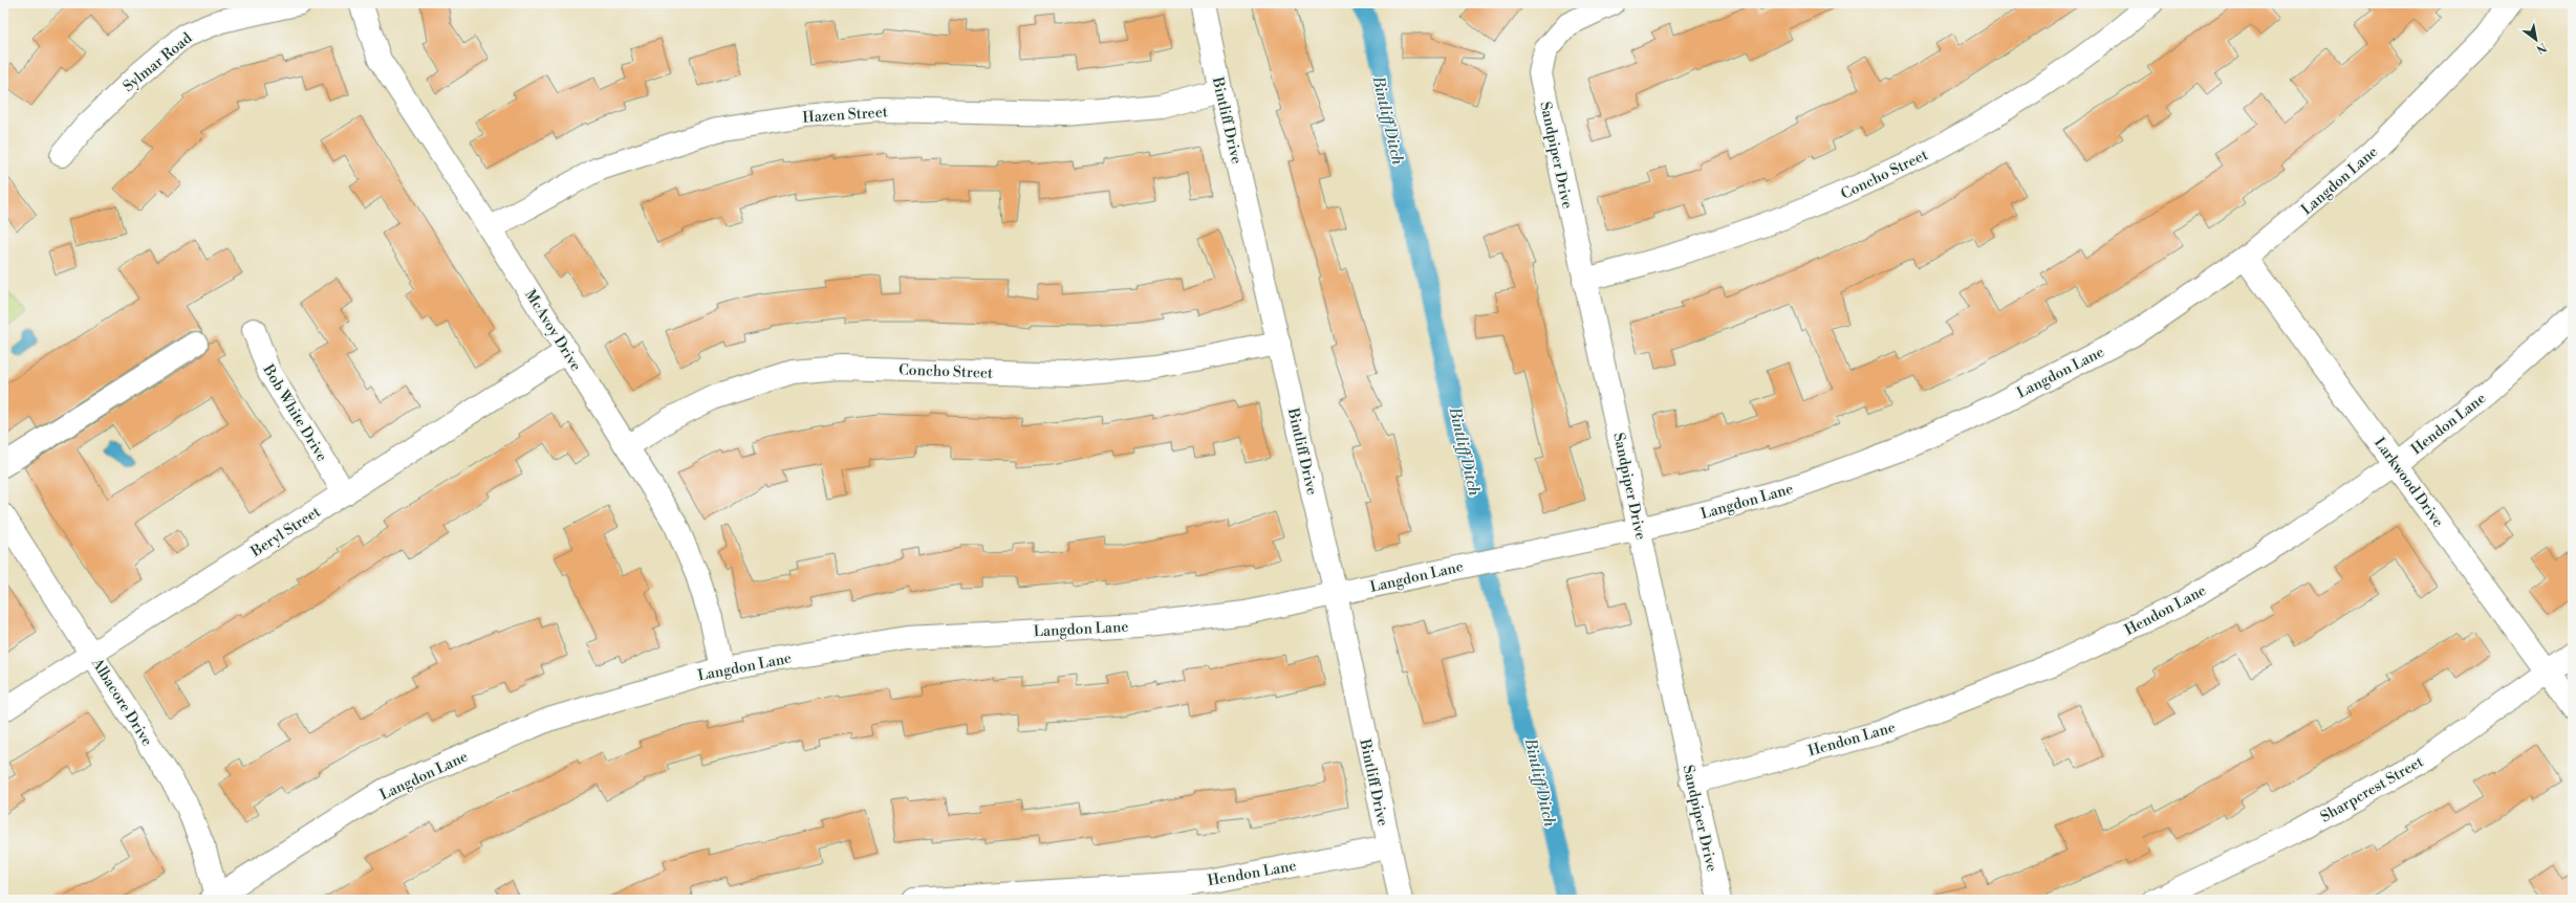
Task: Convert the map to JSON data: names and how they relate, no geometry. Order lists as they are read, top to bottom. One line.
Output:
{"streets":{"street":["Sylmar Road","Hazen Street","Bintliff Drive","Sandpiper Drive","Concho Street","Langdon Lane","McAvoy Drive","Bob White Drive","Hendon Lane","Larkwood Drive","Beryl Street","Albacore Drive","Sharpcrest Street"]},"crossings":[["Hazen Street","Bintliff Drive"],["Hazen Street","McAvoy Drive"],["Bintliff Drive","Concho Street"],["Bintliff Drive","Langdon Lane"],["Bintliff Drive","Hendon Lane"],["Sandpiper Drive","Concho Street"],["Sandpiper Drive","Langdon Lane"],["Sandpiper Drive","Hendon Lane"],["Concho Street","McAvoy Drive"],["Langdon Lane","McAvoy Drive"],["Langdon Lane","Larkwood Drive"],["Langdon Lane","Albacore Drive"],["McAvoy Drive","Beryl Street"],["Bob White Drive","Beryl Street"],["Hendon Lane","Larkwood Drive"],["Larkwood Drive","Sharpcrest Street"],["Beryl Street","Albacore Drive"]],"water":["Bintliff Ditch"],"north":"bottom right"}
